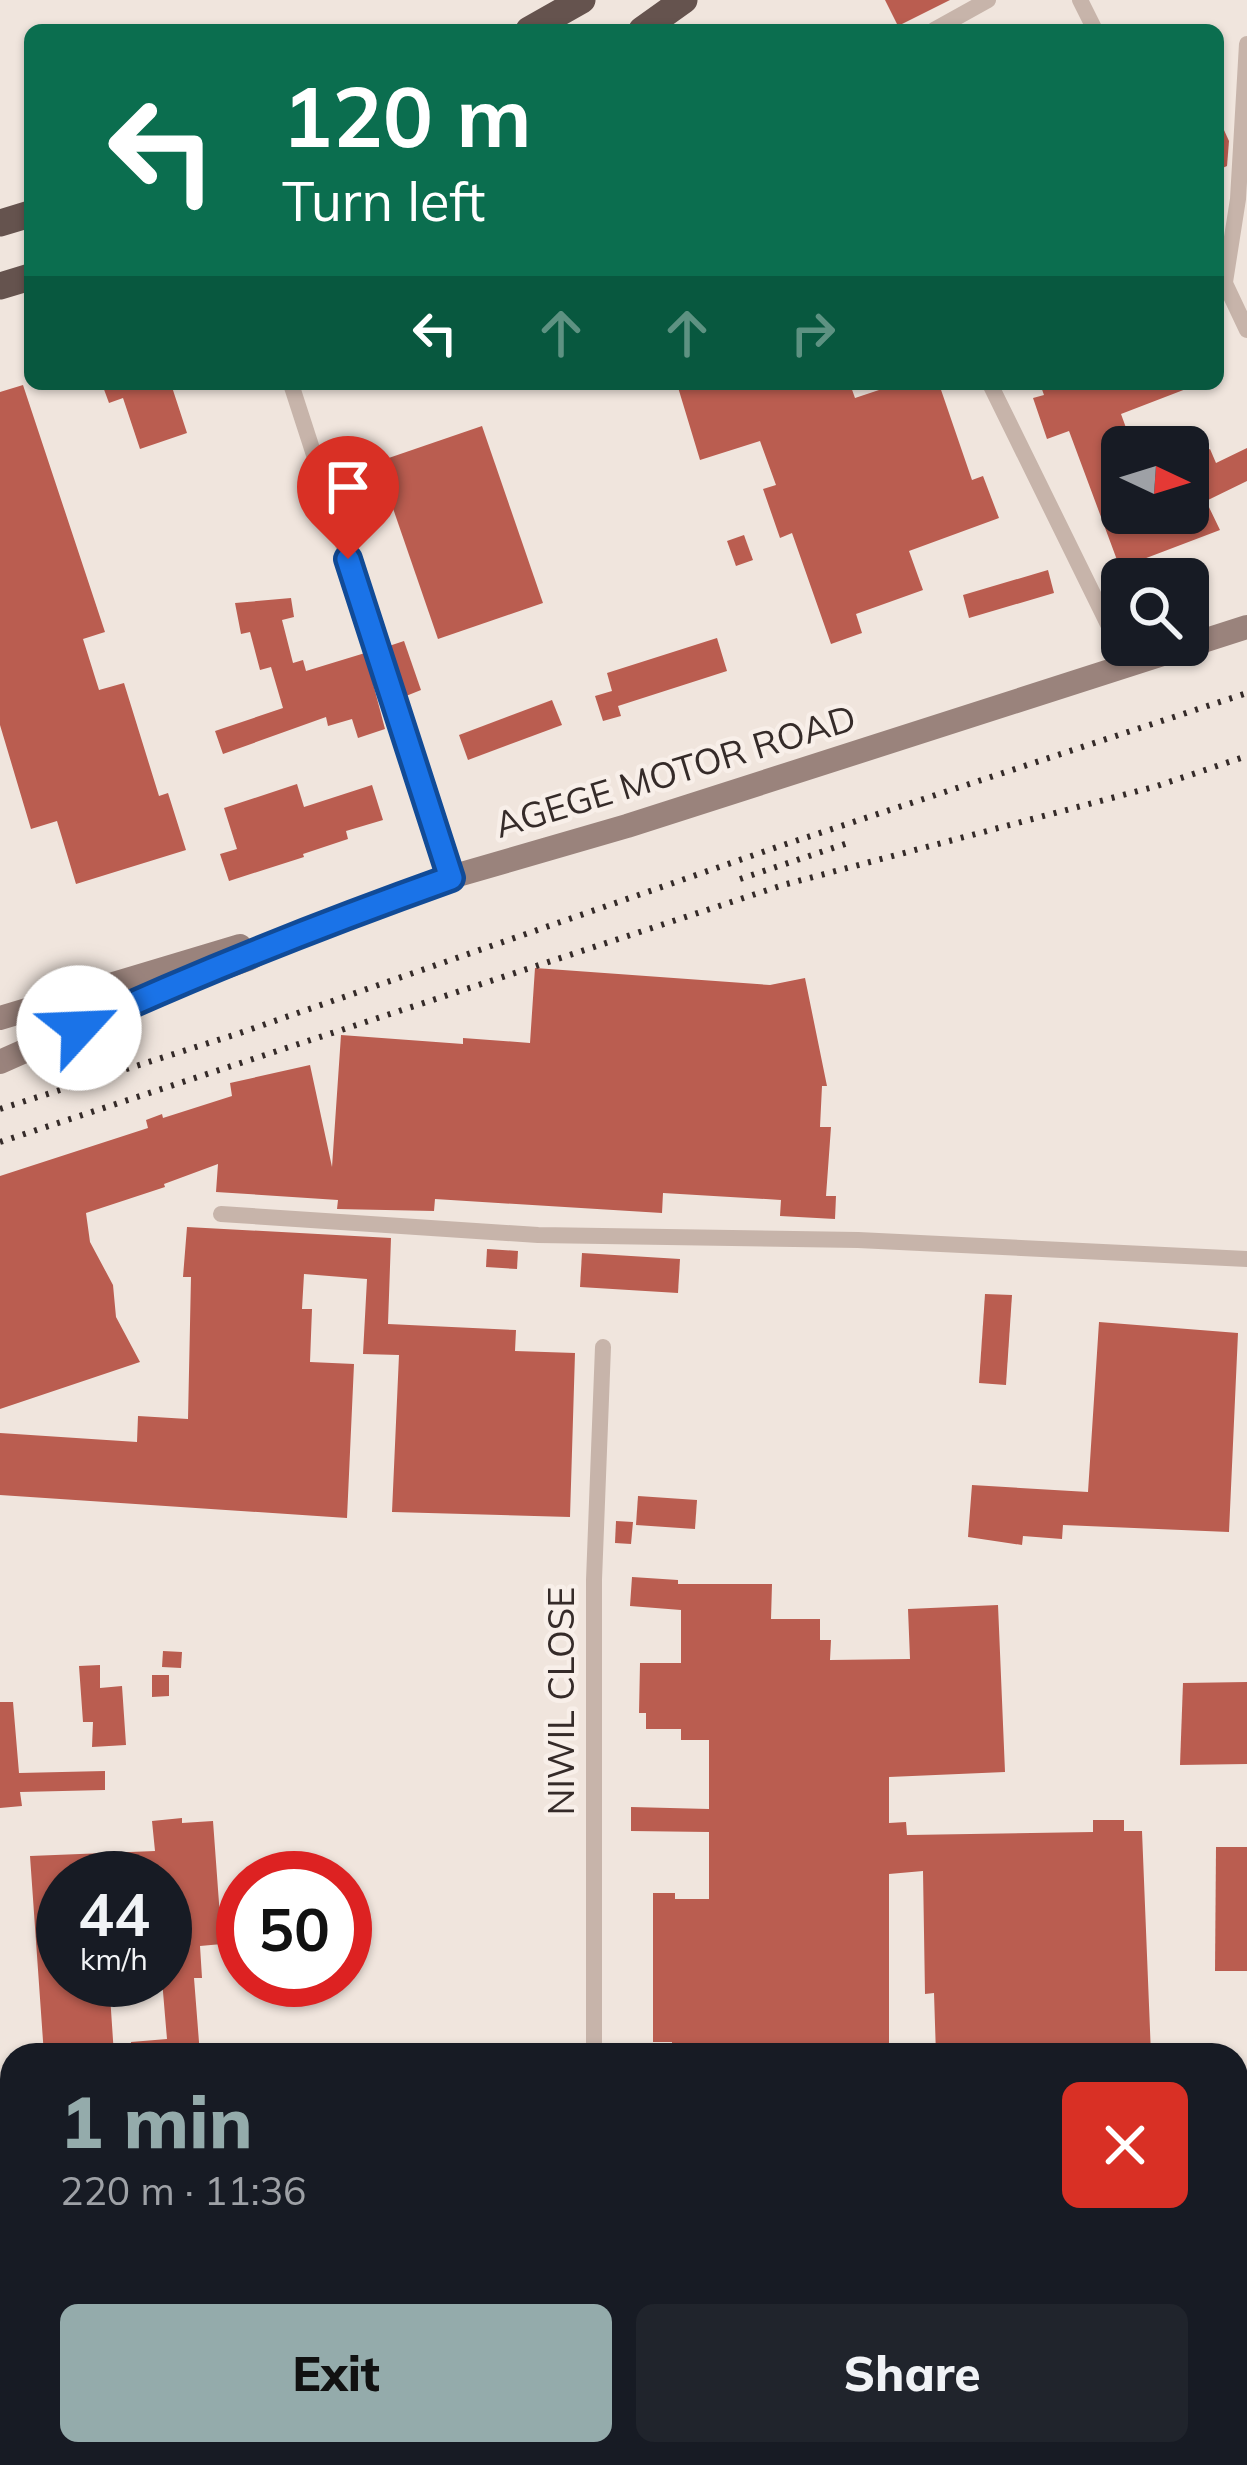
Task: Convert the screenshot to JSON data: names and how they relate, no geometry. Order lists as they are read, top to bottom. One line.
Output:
{"streets":{"main road":["AGEGE MOTOR ROAD"],"street":["NIWIL CLOSE"]},"north":"right","page":{"turn":["120 m","Turn left"],"speed":"44 km/h","limit":"50","heading":["1 min","220 m · 11:36"],"buttons":["Exit","Share"]}}
